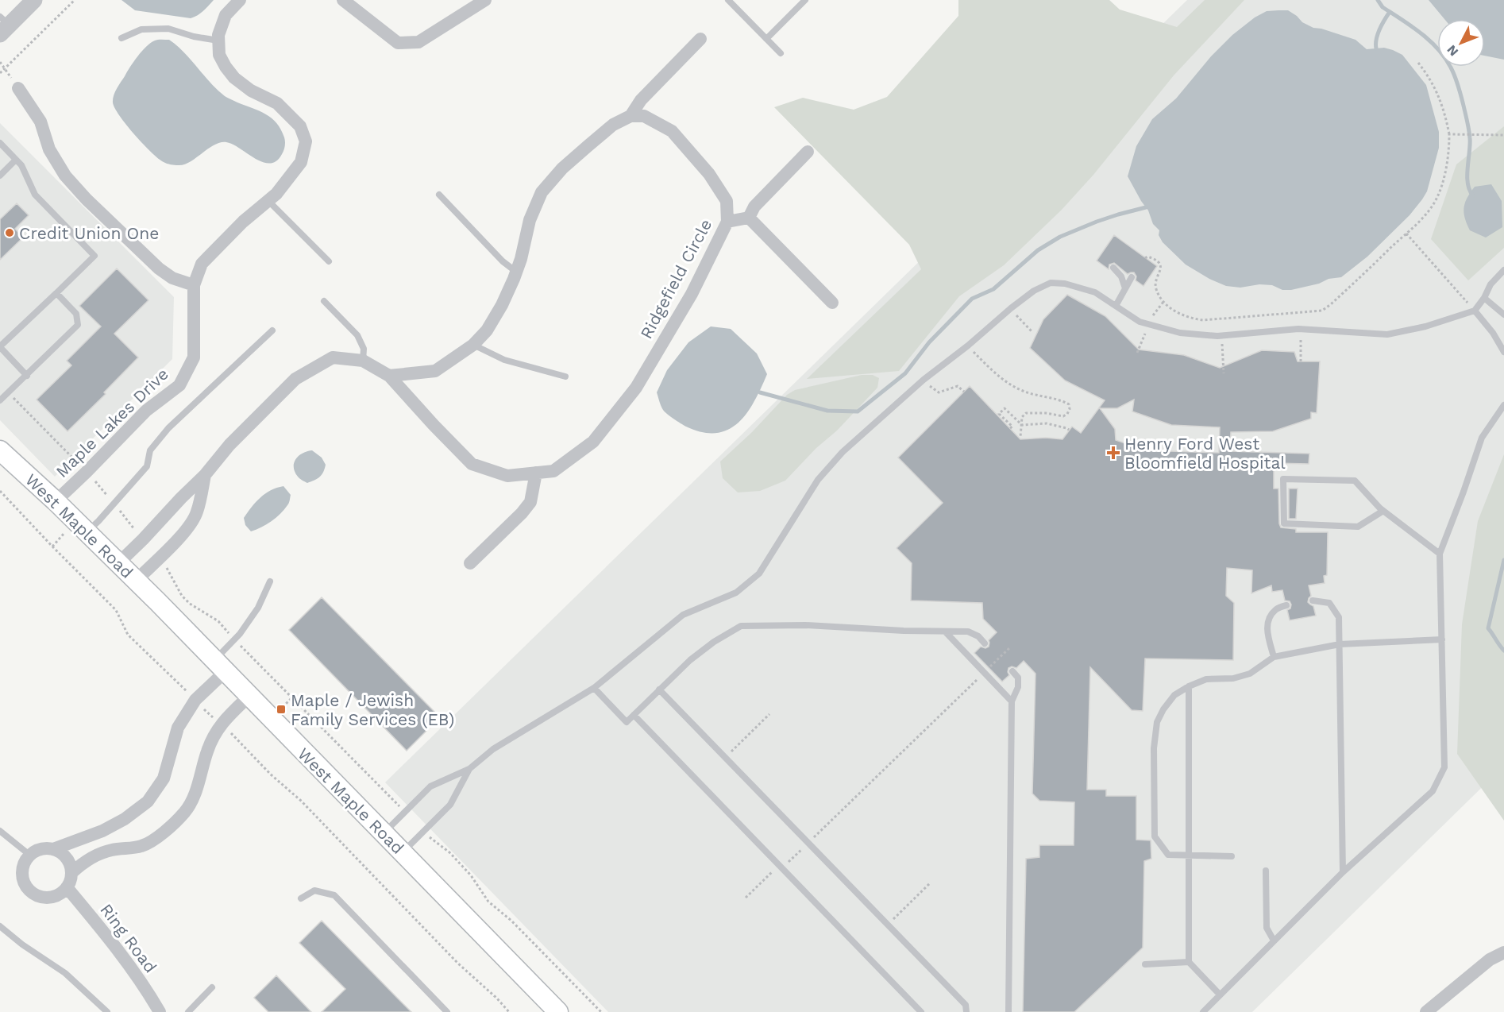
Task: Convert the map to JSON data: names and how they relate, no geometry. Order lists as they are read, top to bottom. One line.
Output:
{"streets":{"main road":["West Maple Road"],"street":["Ridgefield Circle","Maple Lakes Drive","Ring Road"]},"crossings":[["Ridgefield Circle","West Maple Road"],["Maple Lakes Drive","West Maple Road"]],"places":{"other":["Credit Union One"],"health":["Henry Ford West Bloomfield Hospital"],"transit":["Maple / Jewish Family Services (EB)"]},"north":"bottom left"}
